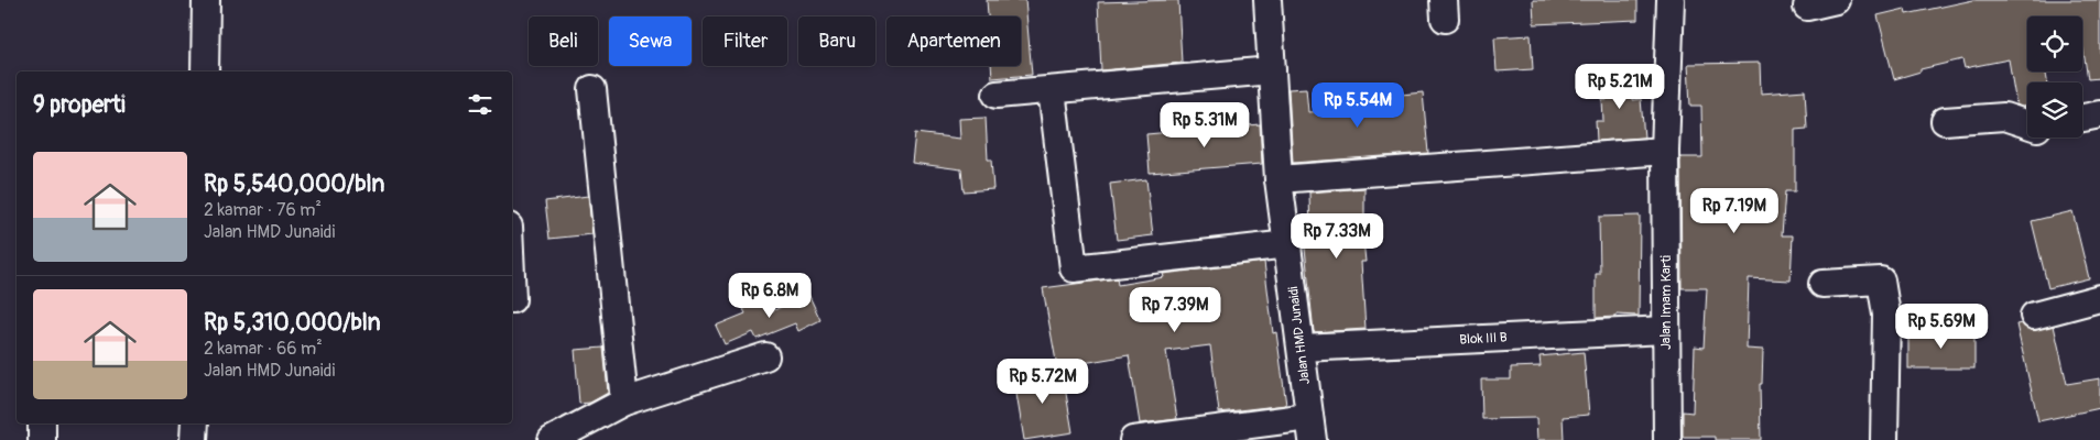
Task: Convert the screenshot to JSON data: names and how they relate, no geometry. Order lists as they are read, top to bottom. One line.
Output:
{"streets":{"street":["Jalan Imam Karti","Jalan HMD Junaidi","Blok III B"]},"crossings":[["Jalan Imam Karti","Blok III B"],["Jalan HMD Junaidi","Blok III B"]],"page":{"chip":["Beli","Sewa","Filter","Baru","Apartemen"],"price":["Rp 5.21M","Rp 5.54M","Rp 5.31M","Rp 7.19M","Rp 7.33M","Rp 6.8M","Rp 7.39M","Rp 5.69M","Rp 5.72M"],"heading":"9 properti","list":[{"name":"Rp 5,540,000/bln","note":"2 kamar · 76 m² · Jalan HMD Junaidi"},{"name":"Rp 5,310,000/bln","note":"2 kamar · 66 m² · Jalan HMD Junaidi"}]}}
